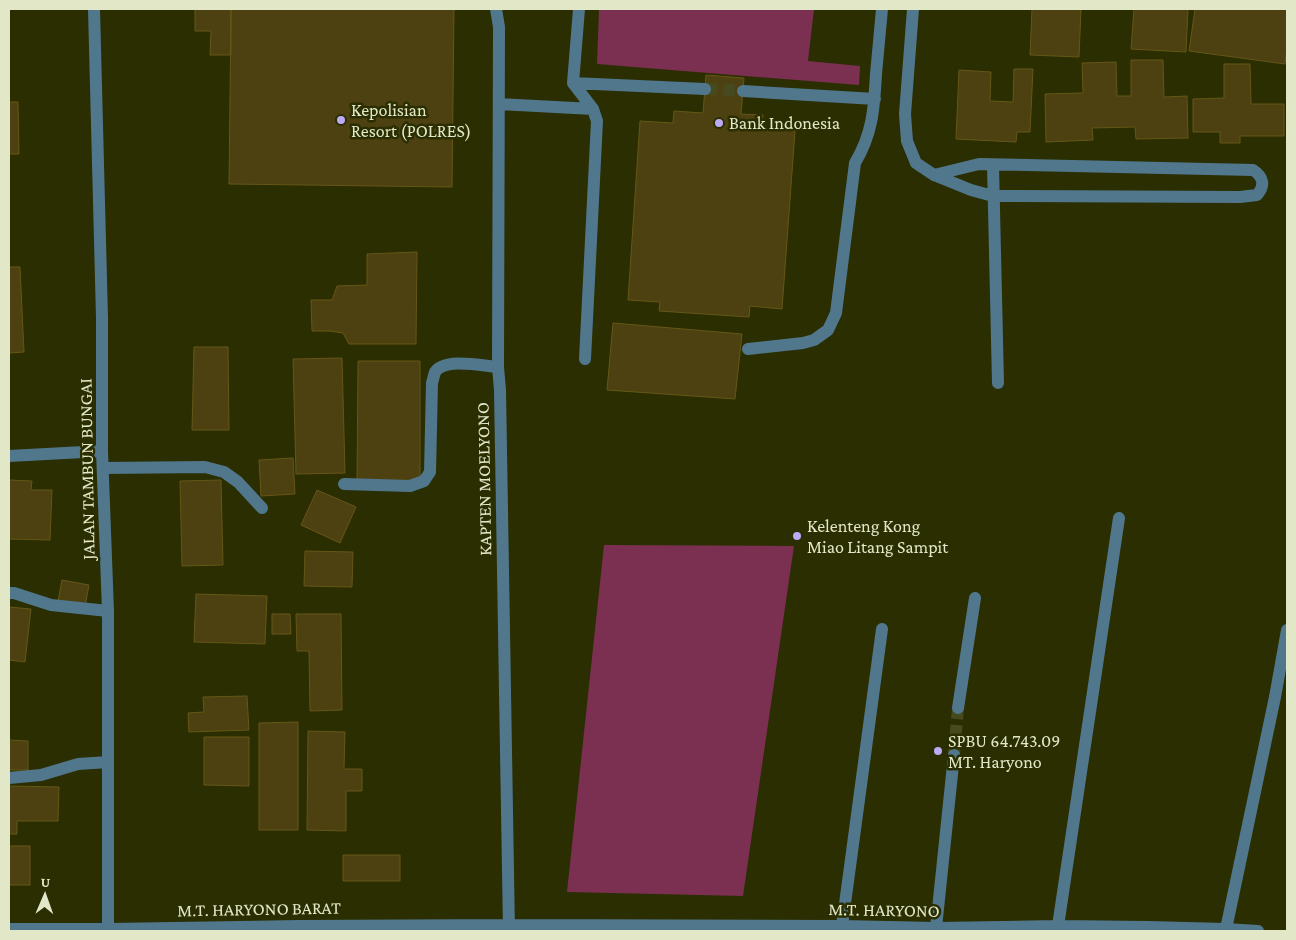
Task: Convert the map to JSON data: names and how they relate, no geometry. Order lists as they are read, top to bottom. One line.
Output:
{"streets":{"street":["JALAN TAMBUN BUNGAI","KAPTEN MOELYONO","M.T. HARYONO BARAT","M.T. HARYONO"]},"crossings":[["JALAN TAMBUN BUNGAI","M.T. HARYONO BARAT"],["KAPTEN MOELYONO","M.T. HARYONO BARAT"],["KAPTEN MOELYONO","M.T. HARYONO"],["M.T. HARYONO BARAT","M.T. HARYONO"]],"places":["Kepolisian Resort (POLRES)","Bank Indonesia","Kelenteng Kong Miao Litang Sampit","SPBU 64.743.09 MT. Haryono"],"north":"top"}
